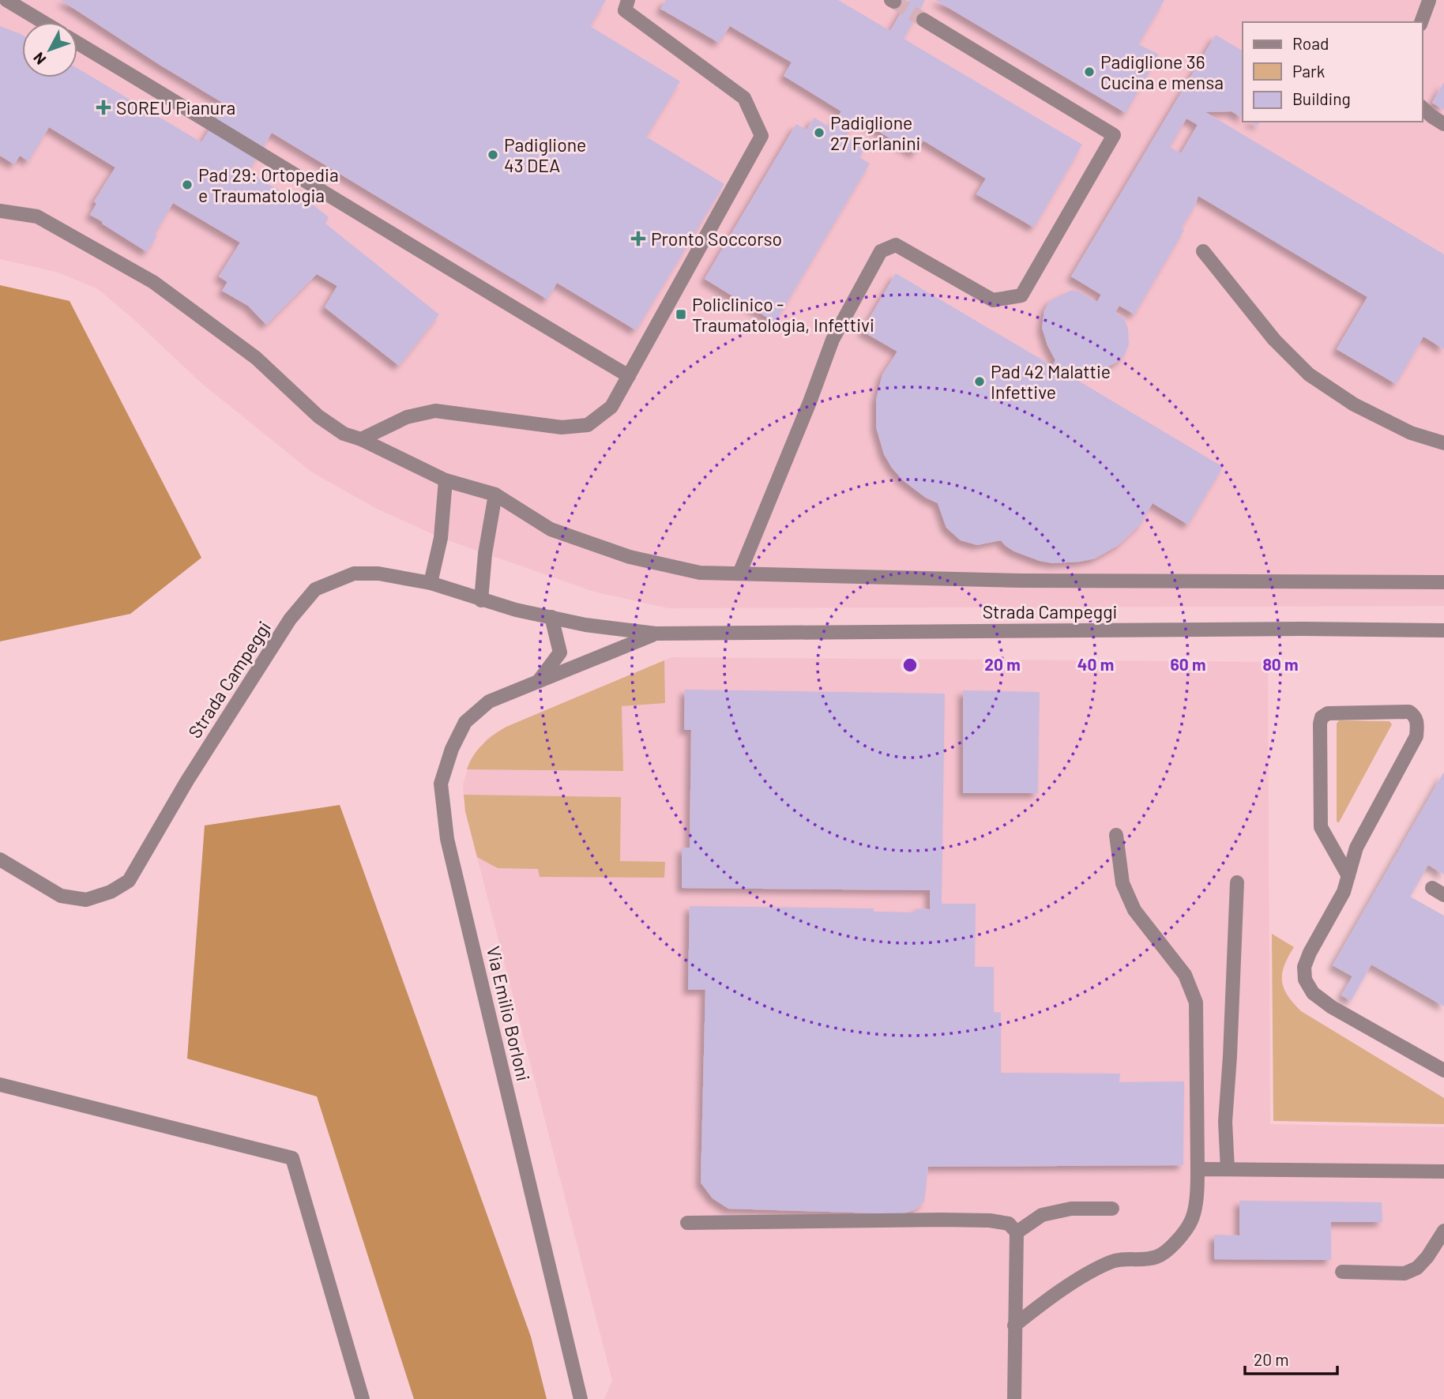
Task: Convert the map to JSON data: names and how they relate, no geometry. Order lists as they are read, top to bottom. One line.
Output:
{"streets":{"street":["Strada Campeggi","Via Emilio Borloni"]},"crossings":[["Strada Campeggi","Via Emilio Borloni"]],"places":{"other":["Padiglione 36 Cucina e mensa","Padiglione 27 Forlanini","Padiglione 43 DEA","Pad 29: Ortopedia e Traumatologia","Pad 42 Malattie Infettive"],"health":["SOREU Pianura","Pronto Soccorso"],"transit":["Policlinico - Traumatologia, Infettivi"]},"legend":["Road","Park","Building"],"scale_bar":"20 m","north":"bottom left","rings":["20 m","40 m","60 m","80 m"]}
